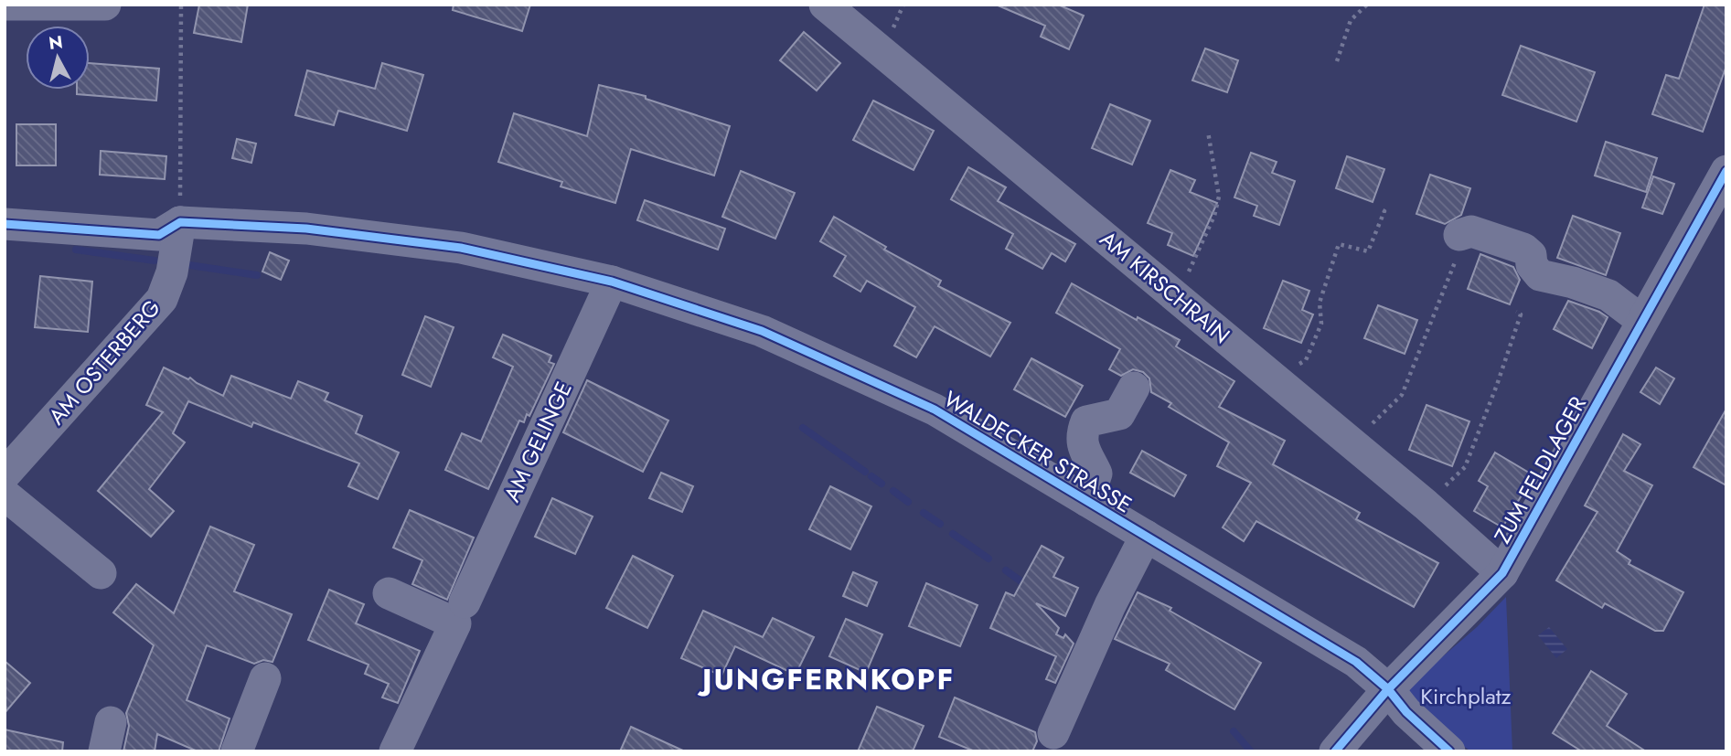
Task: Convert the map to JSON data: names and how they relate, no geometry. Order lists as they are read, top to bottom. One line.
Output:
{"streets":{"street":["AM KIRSCHRAIN","AM OSTERBERG","AM GELINGE","WALDECKER STRASSE","ZUM FELDLAGER"]},"crossings":[["AM KIRSCHRAIN","ZUM FELDLAGER"],["AM OSTERBERG","WALDECKER STRASSE"],["AM GELINGE","WALDECKER STRASSE"],["WALDECKER STRASSE","ZUM FELDLAGER"]],"districts":["JUNGFERNKOPF"],"parks":["Kirchplatz"],"north":"top"}
